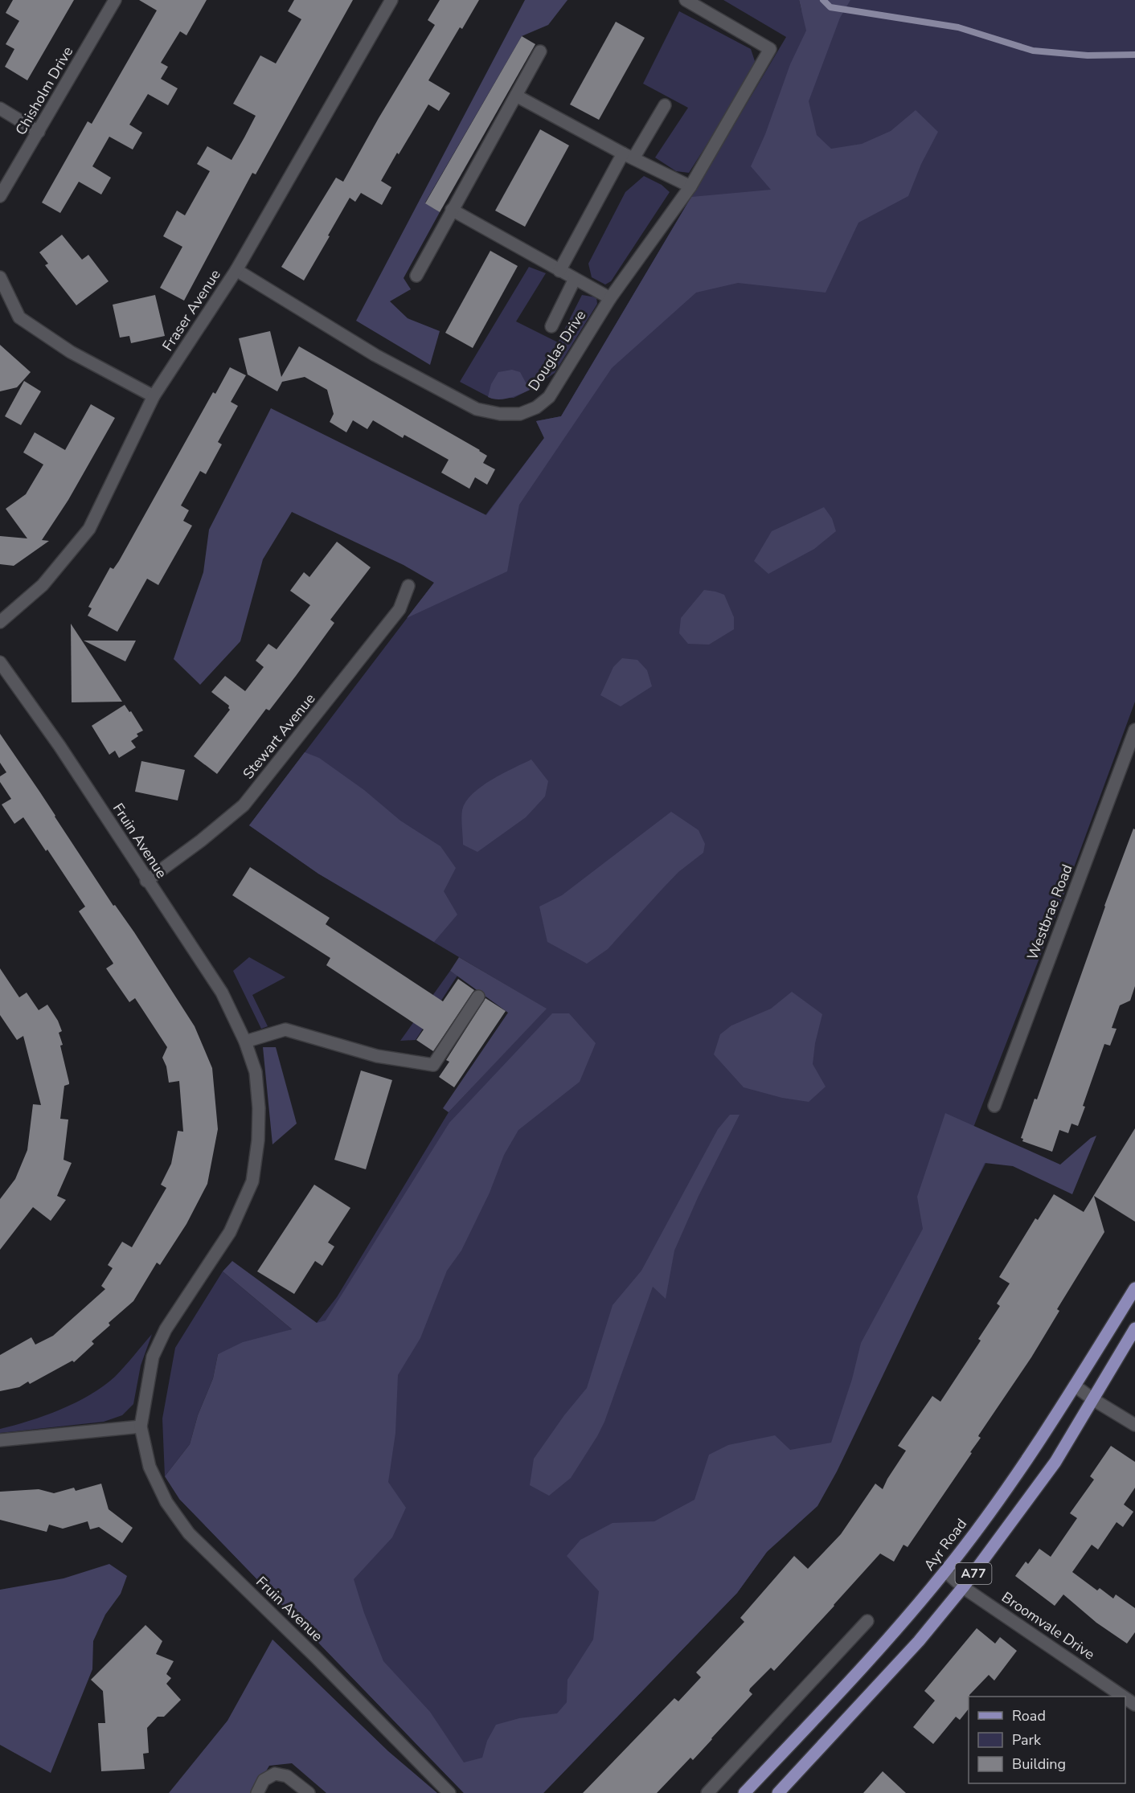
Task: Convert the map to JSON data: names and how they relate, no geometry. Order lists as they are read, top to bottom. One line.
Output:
{"streets":{"main road":["Ayr Road","A77"],"street":["Chisholm Drive","Fraser Avenue","Douglas Drive","Stewart Avenue","Fruin Avenue","Westbrae Road","Broomvale Drive"]},"crossings":[["Fraser Avenue","Douglas Drive"],["Stewart Avenue","Fruin Avenue"],["Ayr Road","Broomvale Drive"],["A77","Broomvale Drive"]],"legend":["Road","Park","Building"]}
